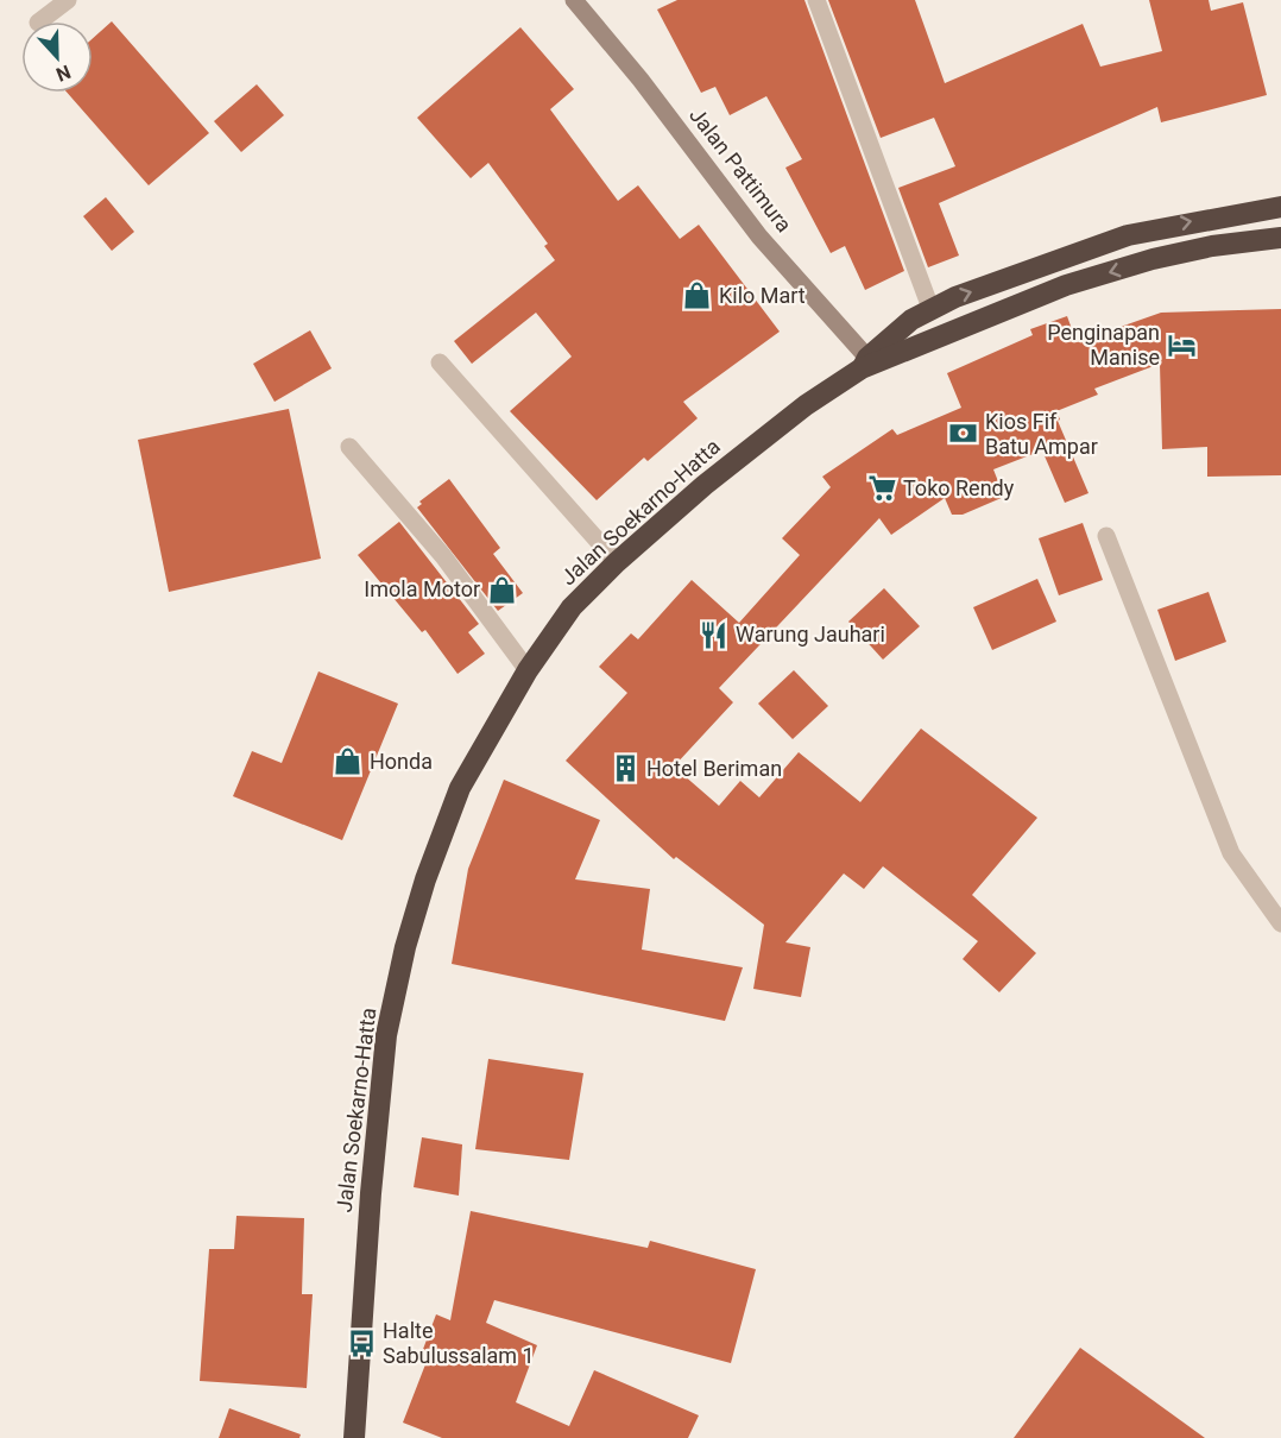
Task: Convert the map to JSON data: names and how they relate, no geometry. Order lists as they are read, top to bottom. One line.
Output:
{"streets":{"highway":["Jalan Soekarno-Hatta"],"street":["Jalan Pattimura"]},"crossings":[["Jalan Pattimura","Jalan Soekarno-Hatta"]],"places":{"shop":["Kilo Mart","Imola Motor","Honda"],"hotel":["Penginapan Manise"],"bank":["Kios Fif Batu Ampar"],"supermarket":["Toko Rendy"],"restaurant":["Warung Jauhari"],"building":["Hotel Beriman"],"bus stop":["Halte Sabulussalam 1"]},"north":"bottom"}
